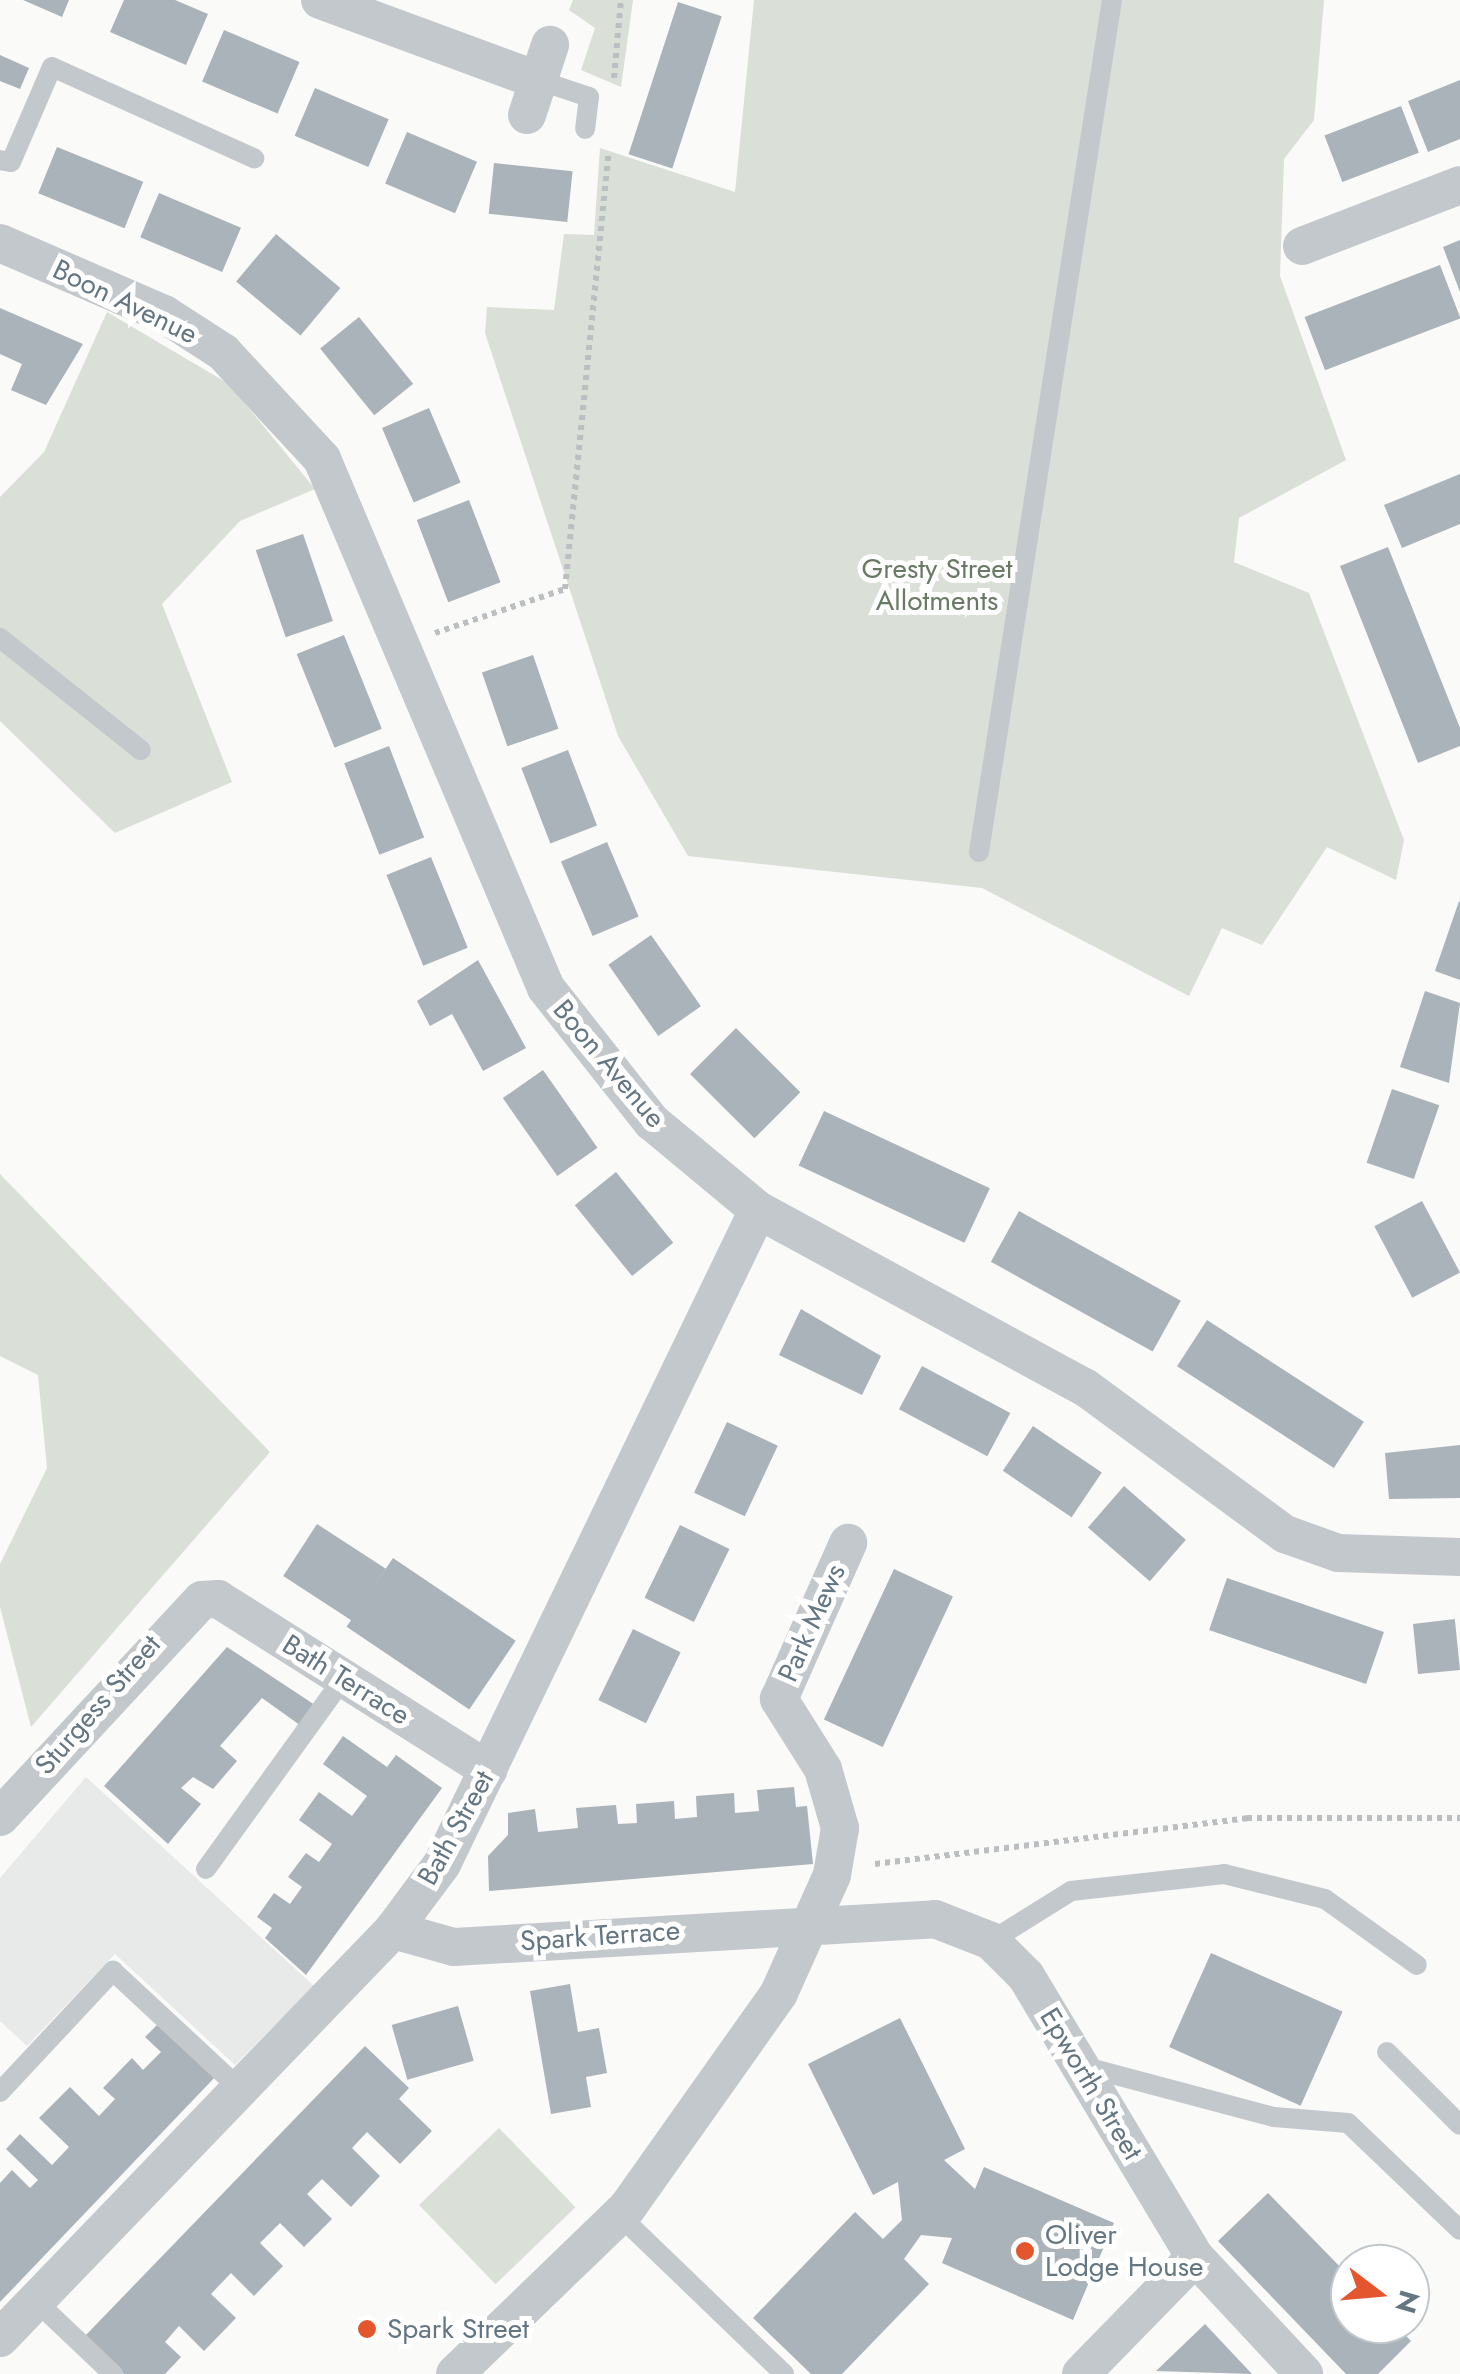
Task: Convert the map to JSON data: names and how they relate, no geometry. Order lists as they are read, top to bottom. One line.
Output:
{"streets":{"street":["Boon Avenue","Park Mews","Bath Terrace","Sturgess Street","Bath Street","Spark Terrace","Epworth Street"]},"crossings":[["Boon Avenue","Bath Street"],["Park Mews","Spark Terrace"],["Park Mews","Epworth Street"],["Bath Terrace","Sturgess Street"],["Bath Terrace","Bath Street"],["Bath Street","Spark Terrace"],["Spark Terrace","Epworth Street"]],"parks":["Gresty Street Allotments"],"places":["Oliver Lodge House","Spark Street"],"north":"right"}
